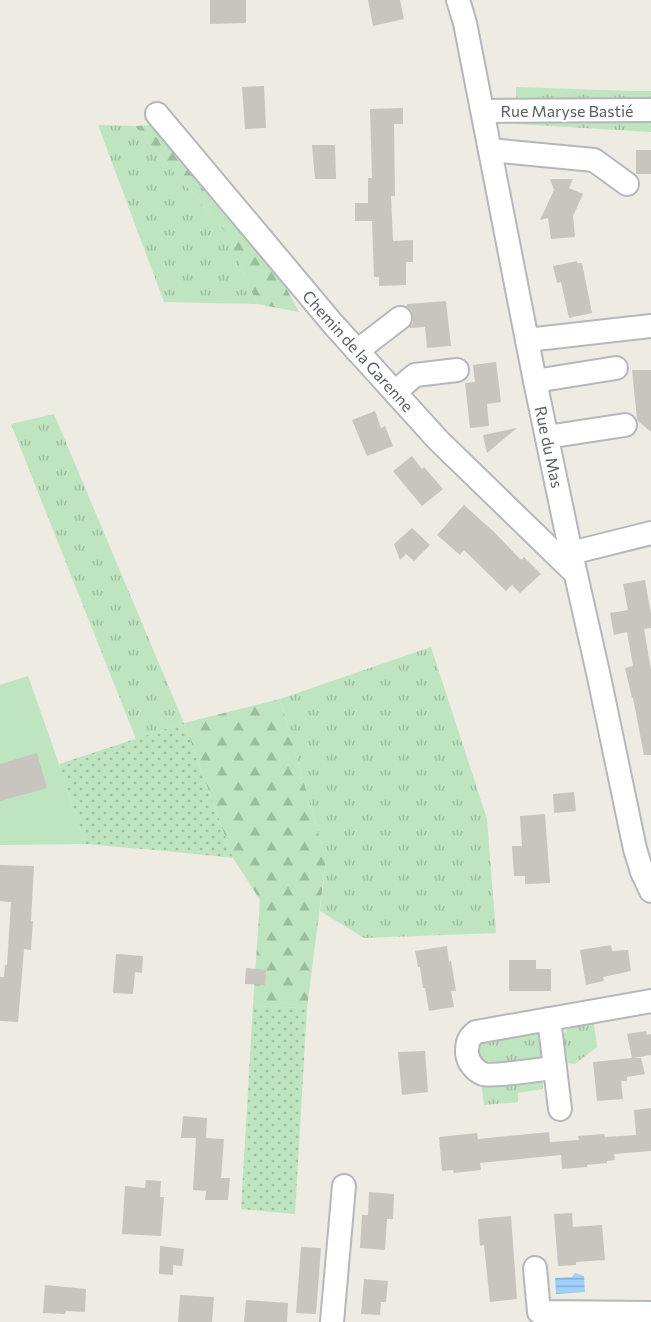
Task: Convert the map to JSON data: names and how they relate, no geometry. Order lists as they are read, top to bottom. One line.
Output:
{"streets":{"street":["Rue Maryse Bastié","Chemin de la Garenne","Rue du Mas"]},"crossings":[["Rue Maryse Bastié","Rue du Mas"],["Chemin de la Garenne","Rue du Mas"]]}
